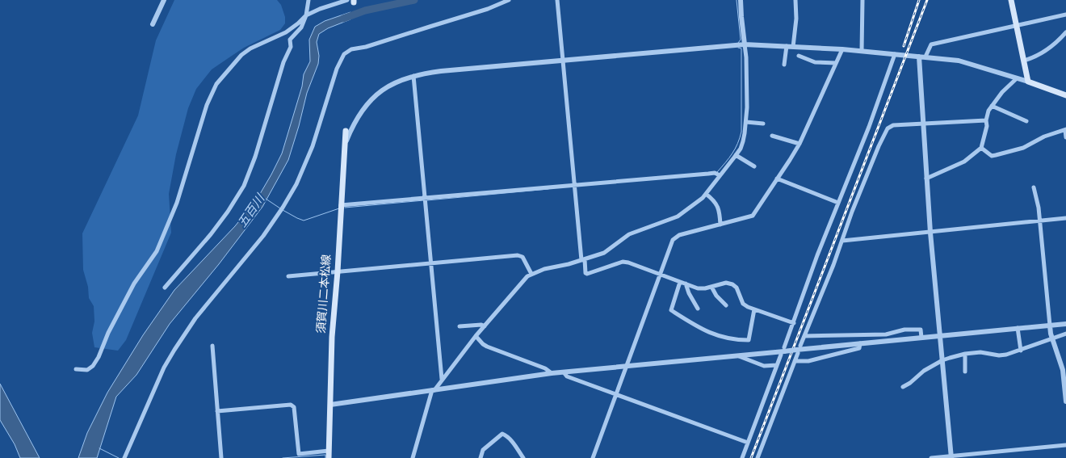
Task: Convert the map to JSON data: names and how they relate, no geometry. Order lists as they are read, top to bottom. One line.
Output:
{"streets":{"main road":["須賀川二本松線"]},"water":["五百川"]}
